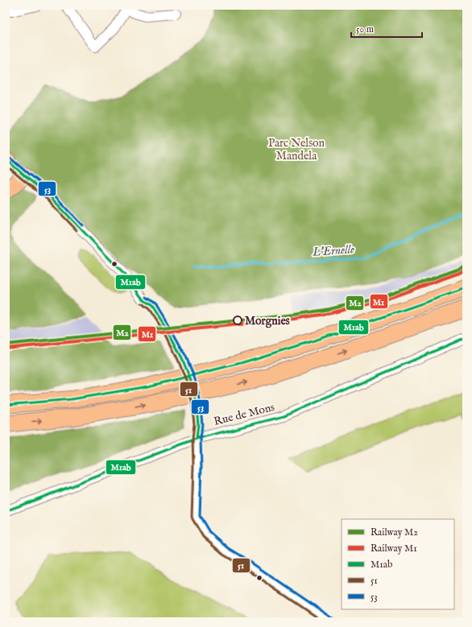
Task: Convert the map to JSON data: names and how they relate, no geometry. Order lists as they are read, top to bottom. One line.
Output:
{"streets":{"street":["Rue de Mons"]},"water":["L'Ernelle"],"parks":["Parc Nelson Mandela"],"places":["Morgnies"],"lines":["transit line 53","transit line M1ab","transit line 51","rail line M2","rail line M1"],"legend":["Railway M2","Railway M1","M1ab","51","53"],"scale_bar":"50 m"}
